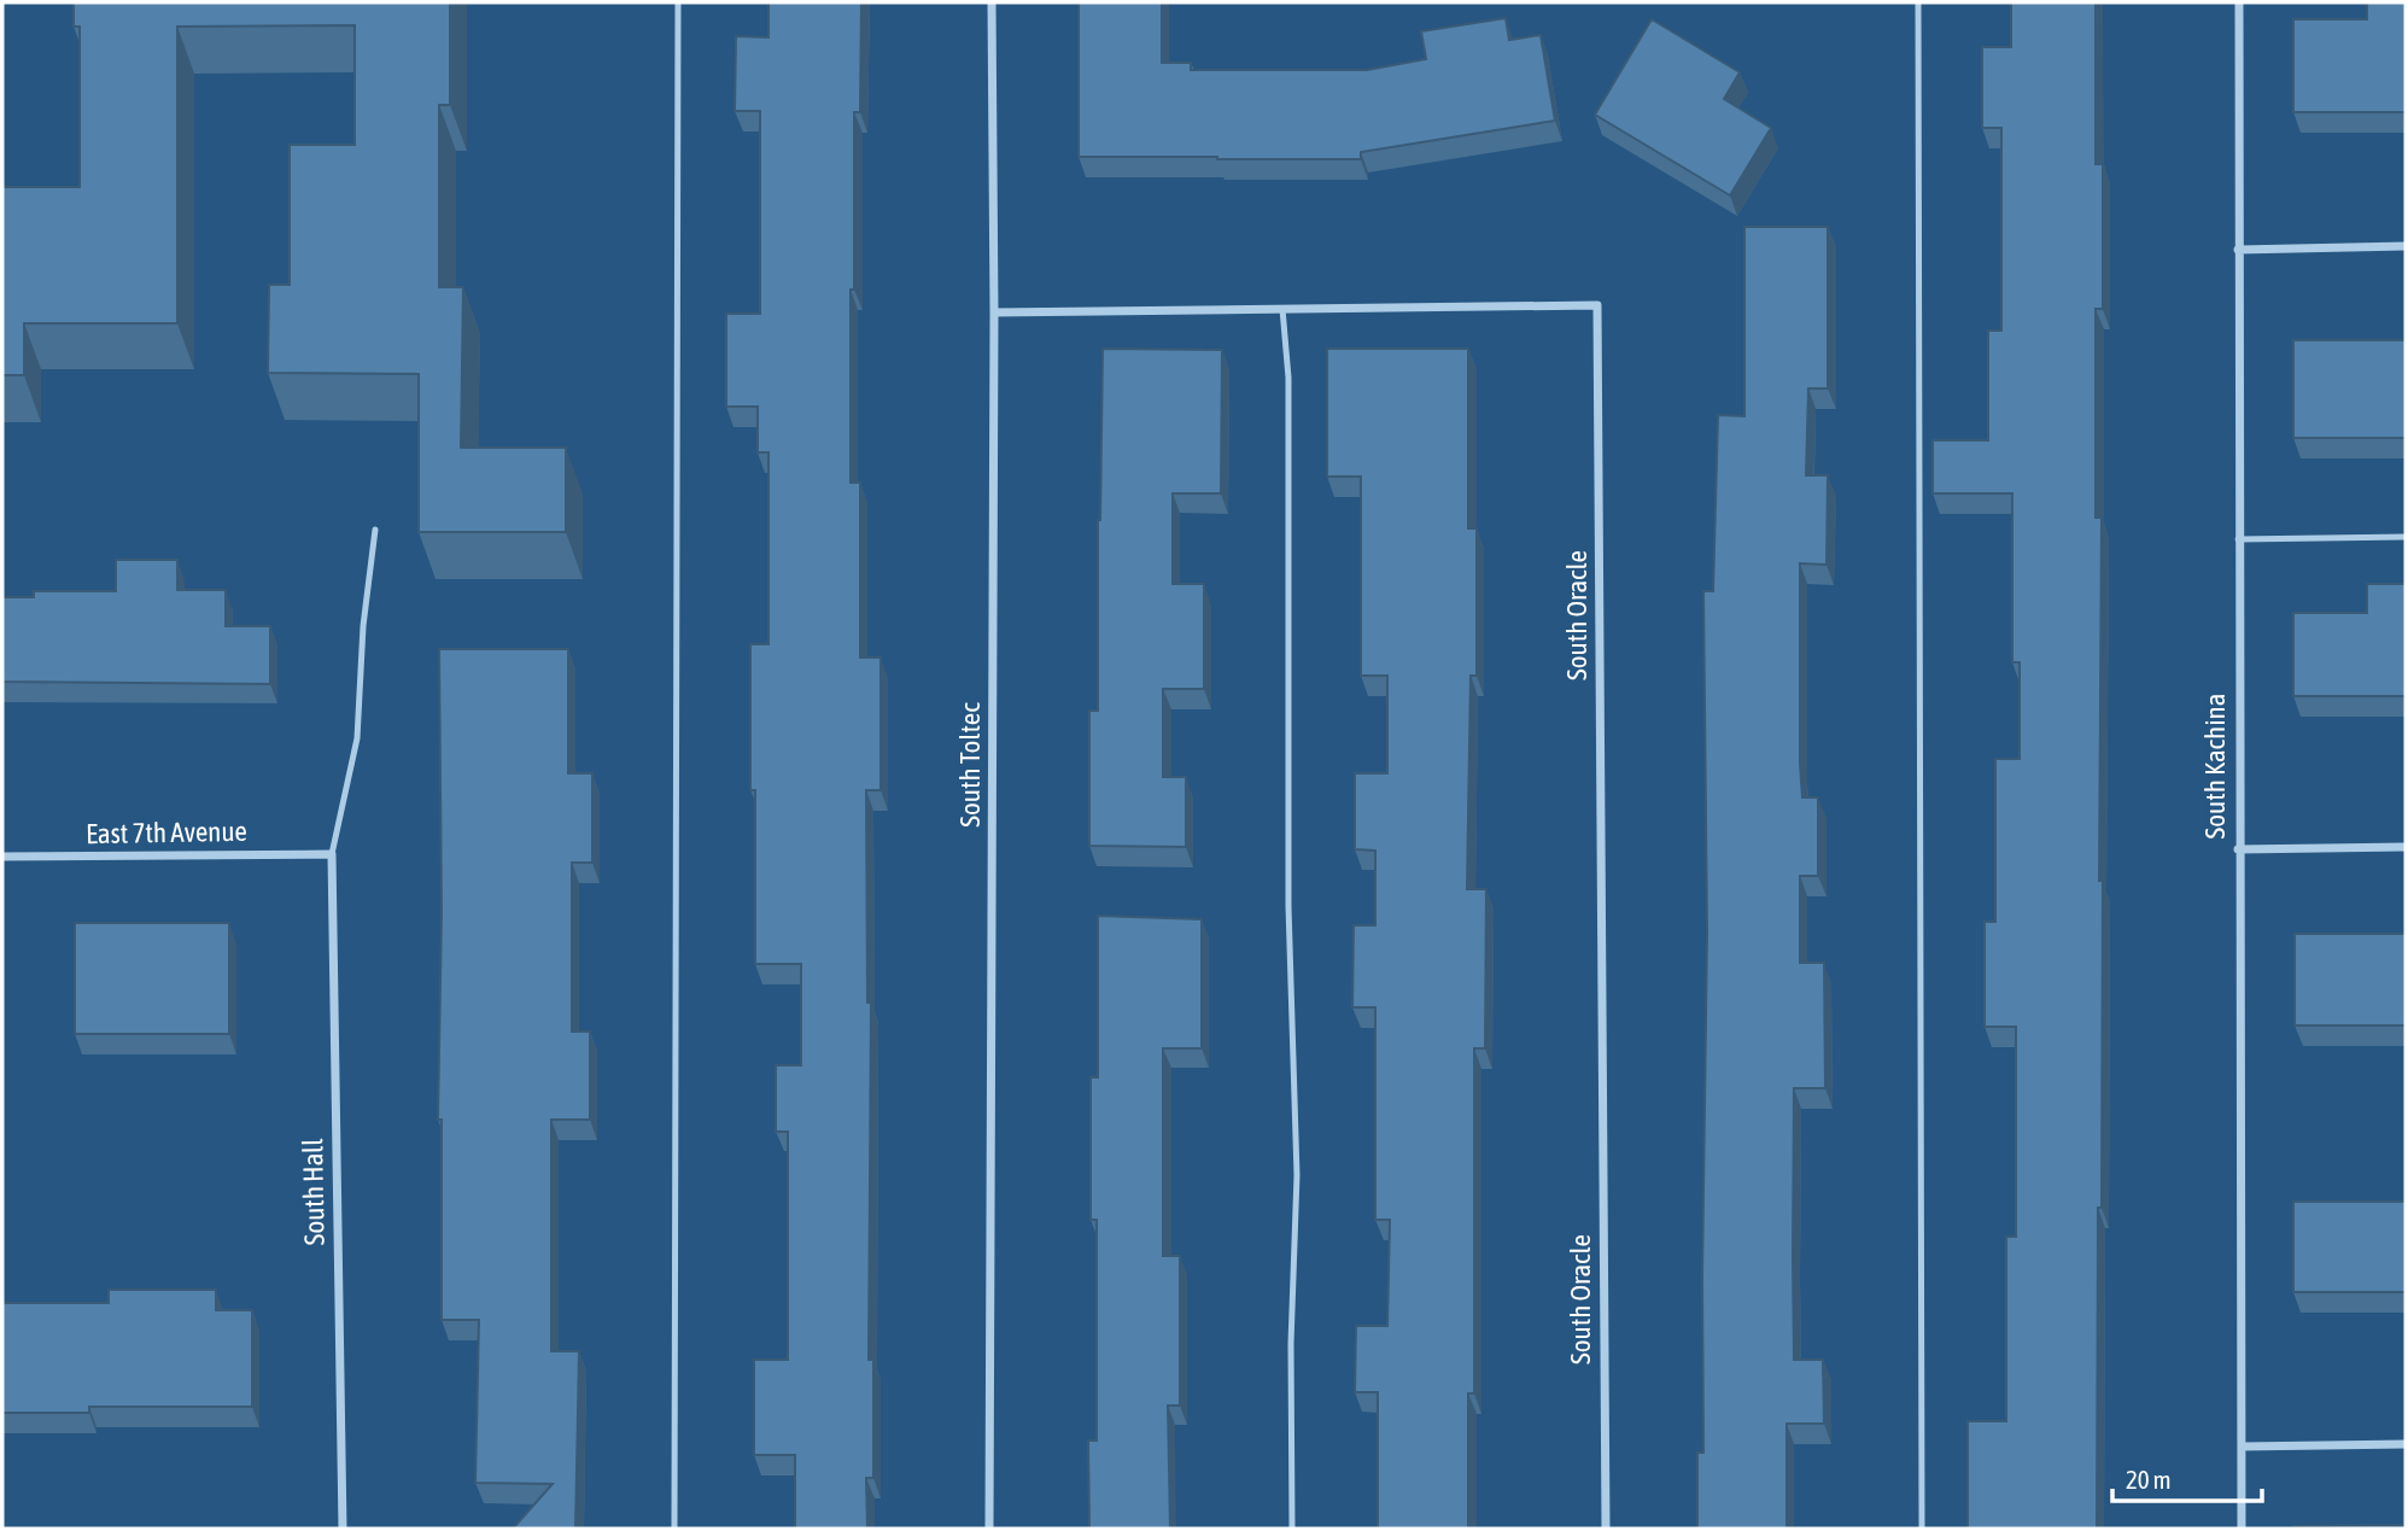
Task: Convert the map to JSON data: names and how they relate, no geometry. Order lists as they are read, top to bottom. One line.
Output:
{"streets":{"street":["South Oracle","South Toltec","South Kachina","East 7th Avenue","South Hall"]},"crossings":[["South Oracle","South Toltec"],["East 7th Avenue","South Hall"]],"scale_bar":"20 m"}
